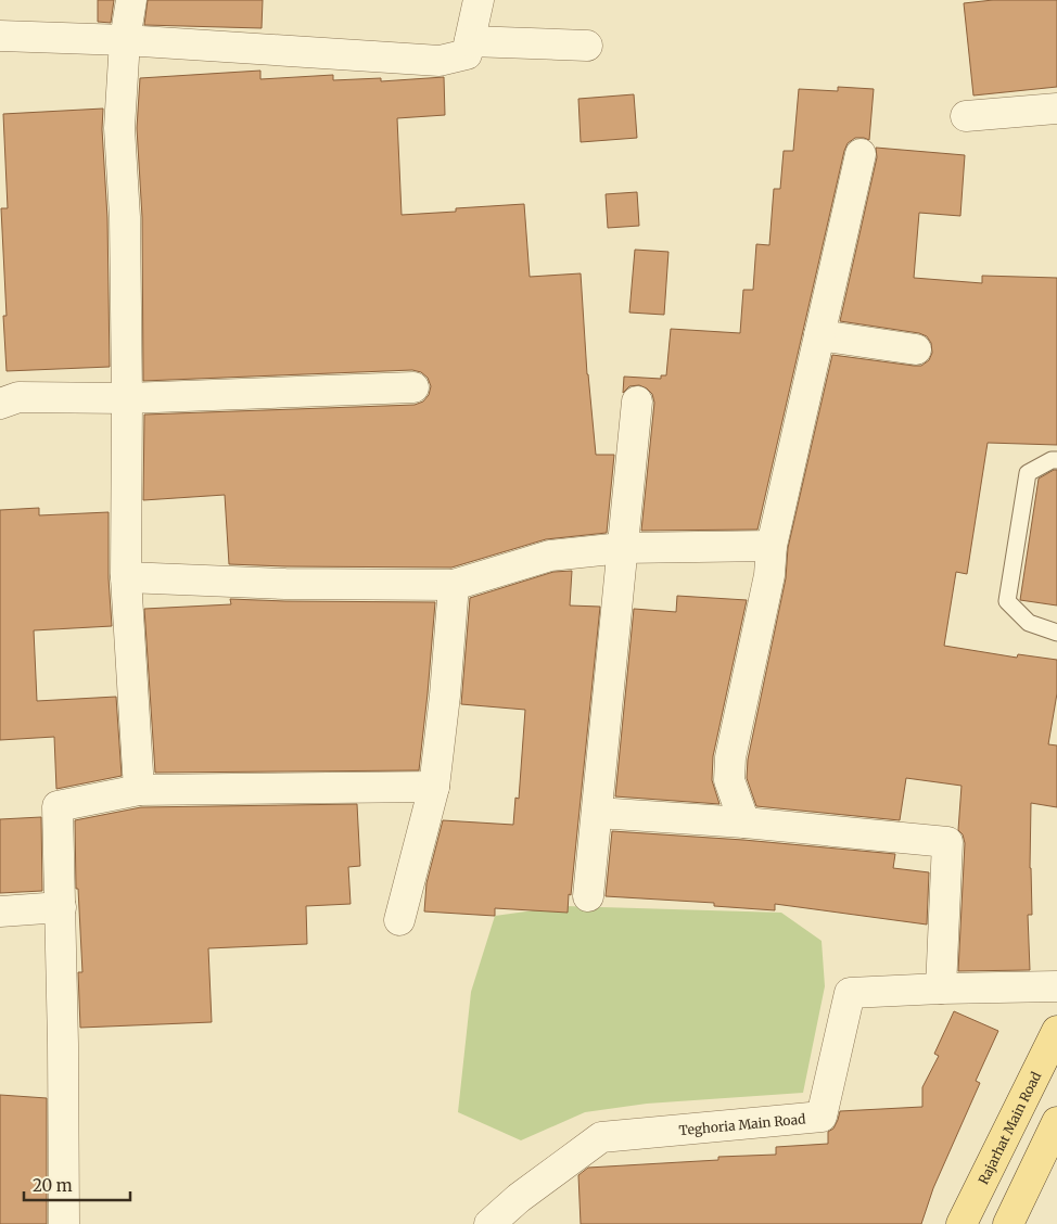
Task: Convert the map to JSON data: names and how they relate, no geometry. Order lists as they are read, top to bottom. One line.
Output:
{"streets":{"main road":["Rajarhat Main Road"],"street":["Teghoria Main Road"]},"scale_bar":"20 m"}
